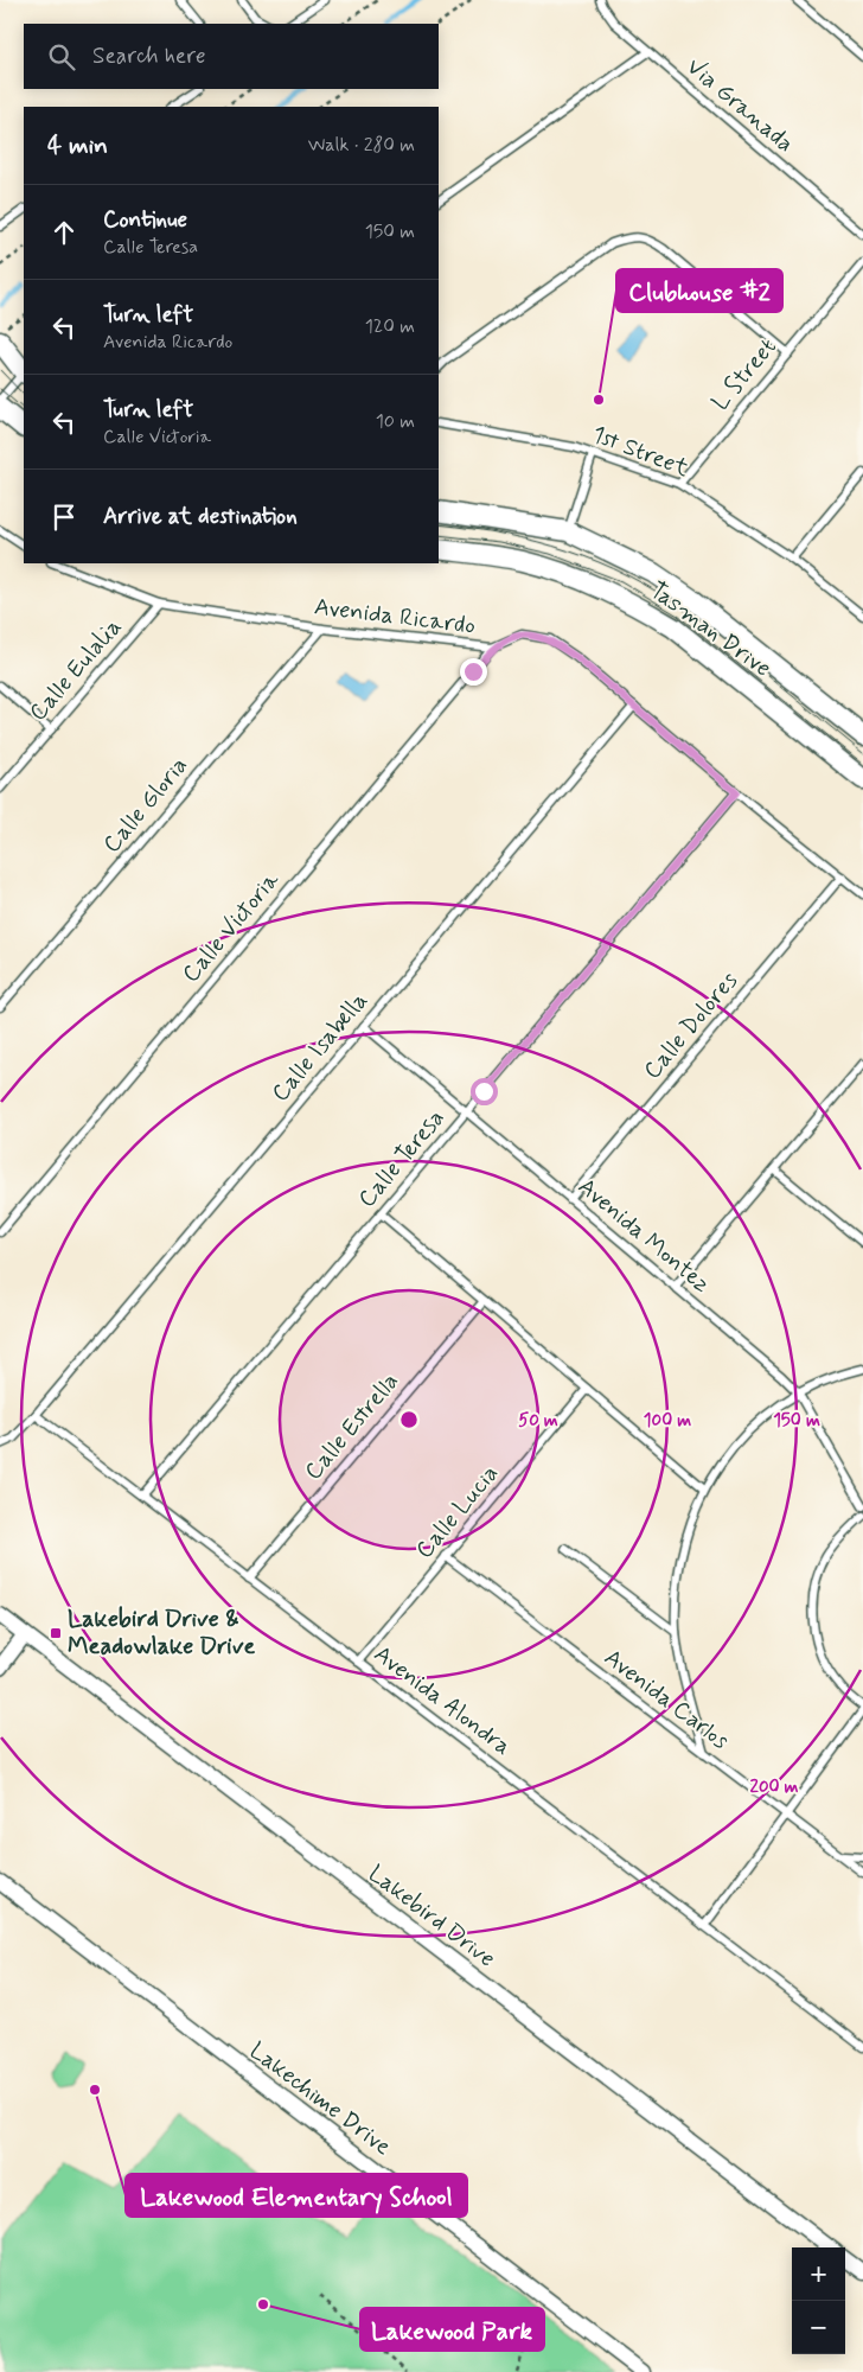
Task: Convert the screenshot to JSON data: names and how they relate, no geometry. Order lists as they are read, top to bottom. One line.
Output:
{"streets":{"street":["Tasman Drive","Lakebird Drive","Lakechime Drive"],"lane":["Via Granada","L Street","1st Street","Avenida Ricardo","Calle Eulalia","Calle Gloria","Calle Victoria","Calle Dolores","Calle Isabella","Calle Teresa","Avenida Montez","Calle Estrella","Calle Lucia","Avenida Carlos","Avenida Alondra"]},"crossings":[["L Street","1st Street"],["Avenida Ricardo","Calle Eulalia"],["Avenida Ricardo","Calle Gloria"],["Avenida Ricardo","Calle Victoria"],["Avenida Ricardo","Calle Dolores"],["Avenida Ricardo","Calle Isabella"],["Avenida Ricardo","Calle Teresa"],["Calle Dolores","Avenida Montez"],["Calle Isabella","Avenida Montez"],["Calle Isabella","Avenida Alondra"],["Calle Teresa","Avenida Montez"],["Calle Teresa","Avenida Alondra"],["Calle Estrella","Avenida Alondra"],["Calle Lucia","Avenida Carlos"],["Calle Lucia","Avenida Alondra"]],"places":{"other":["Clubhouse #2","Lakewood Elementary School","Lakewood Park"],"transit":["Lakebird Drive & Meadowlake Drive"]},"page":{"search":"Search here","heading":["4 min","Walk · 280 m"],"list":[["Continue","Calle Teresa","150 m"],["Turn left","Avenida Ricardo","120 m"],["Turn left","Calle Victoria","10 m"],"Arrive at destination"],"map_buttons":["+","−"]},"rings":["50 m","100 m","150 m","200 m"]}
